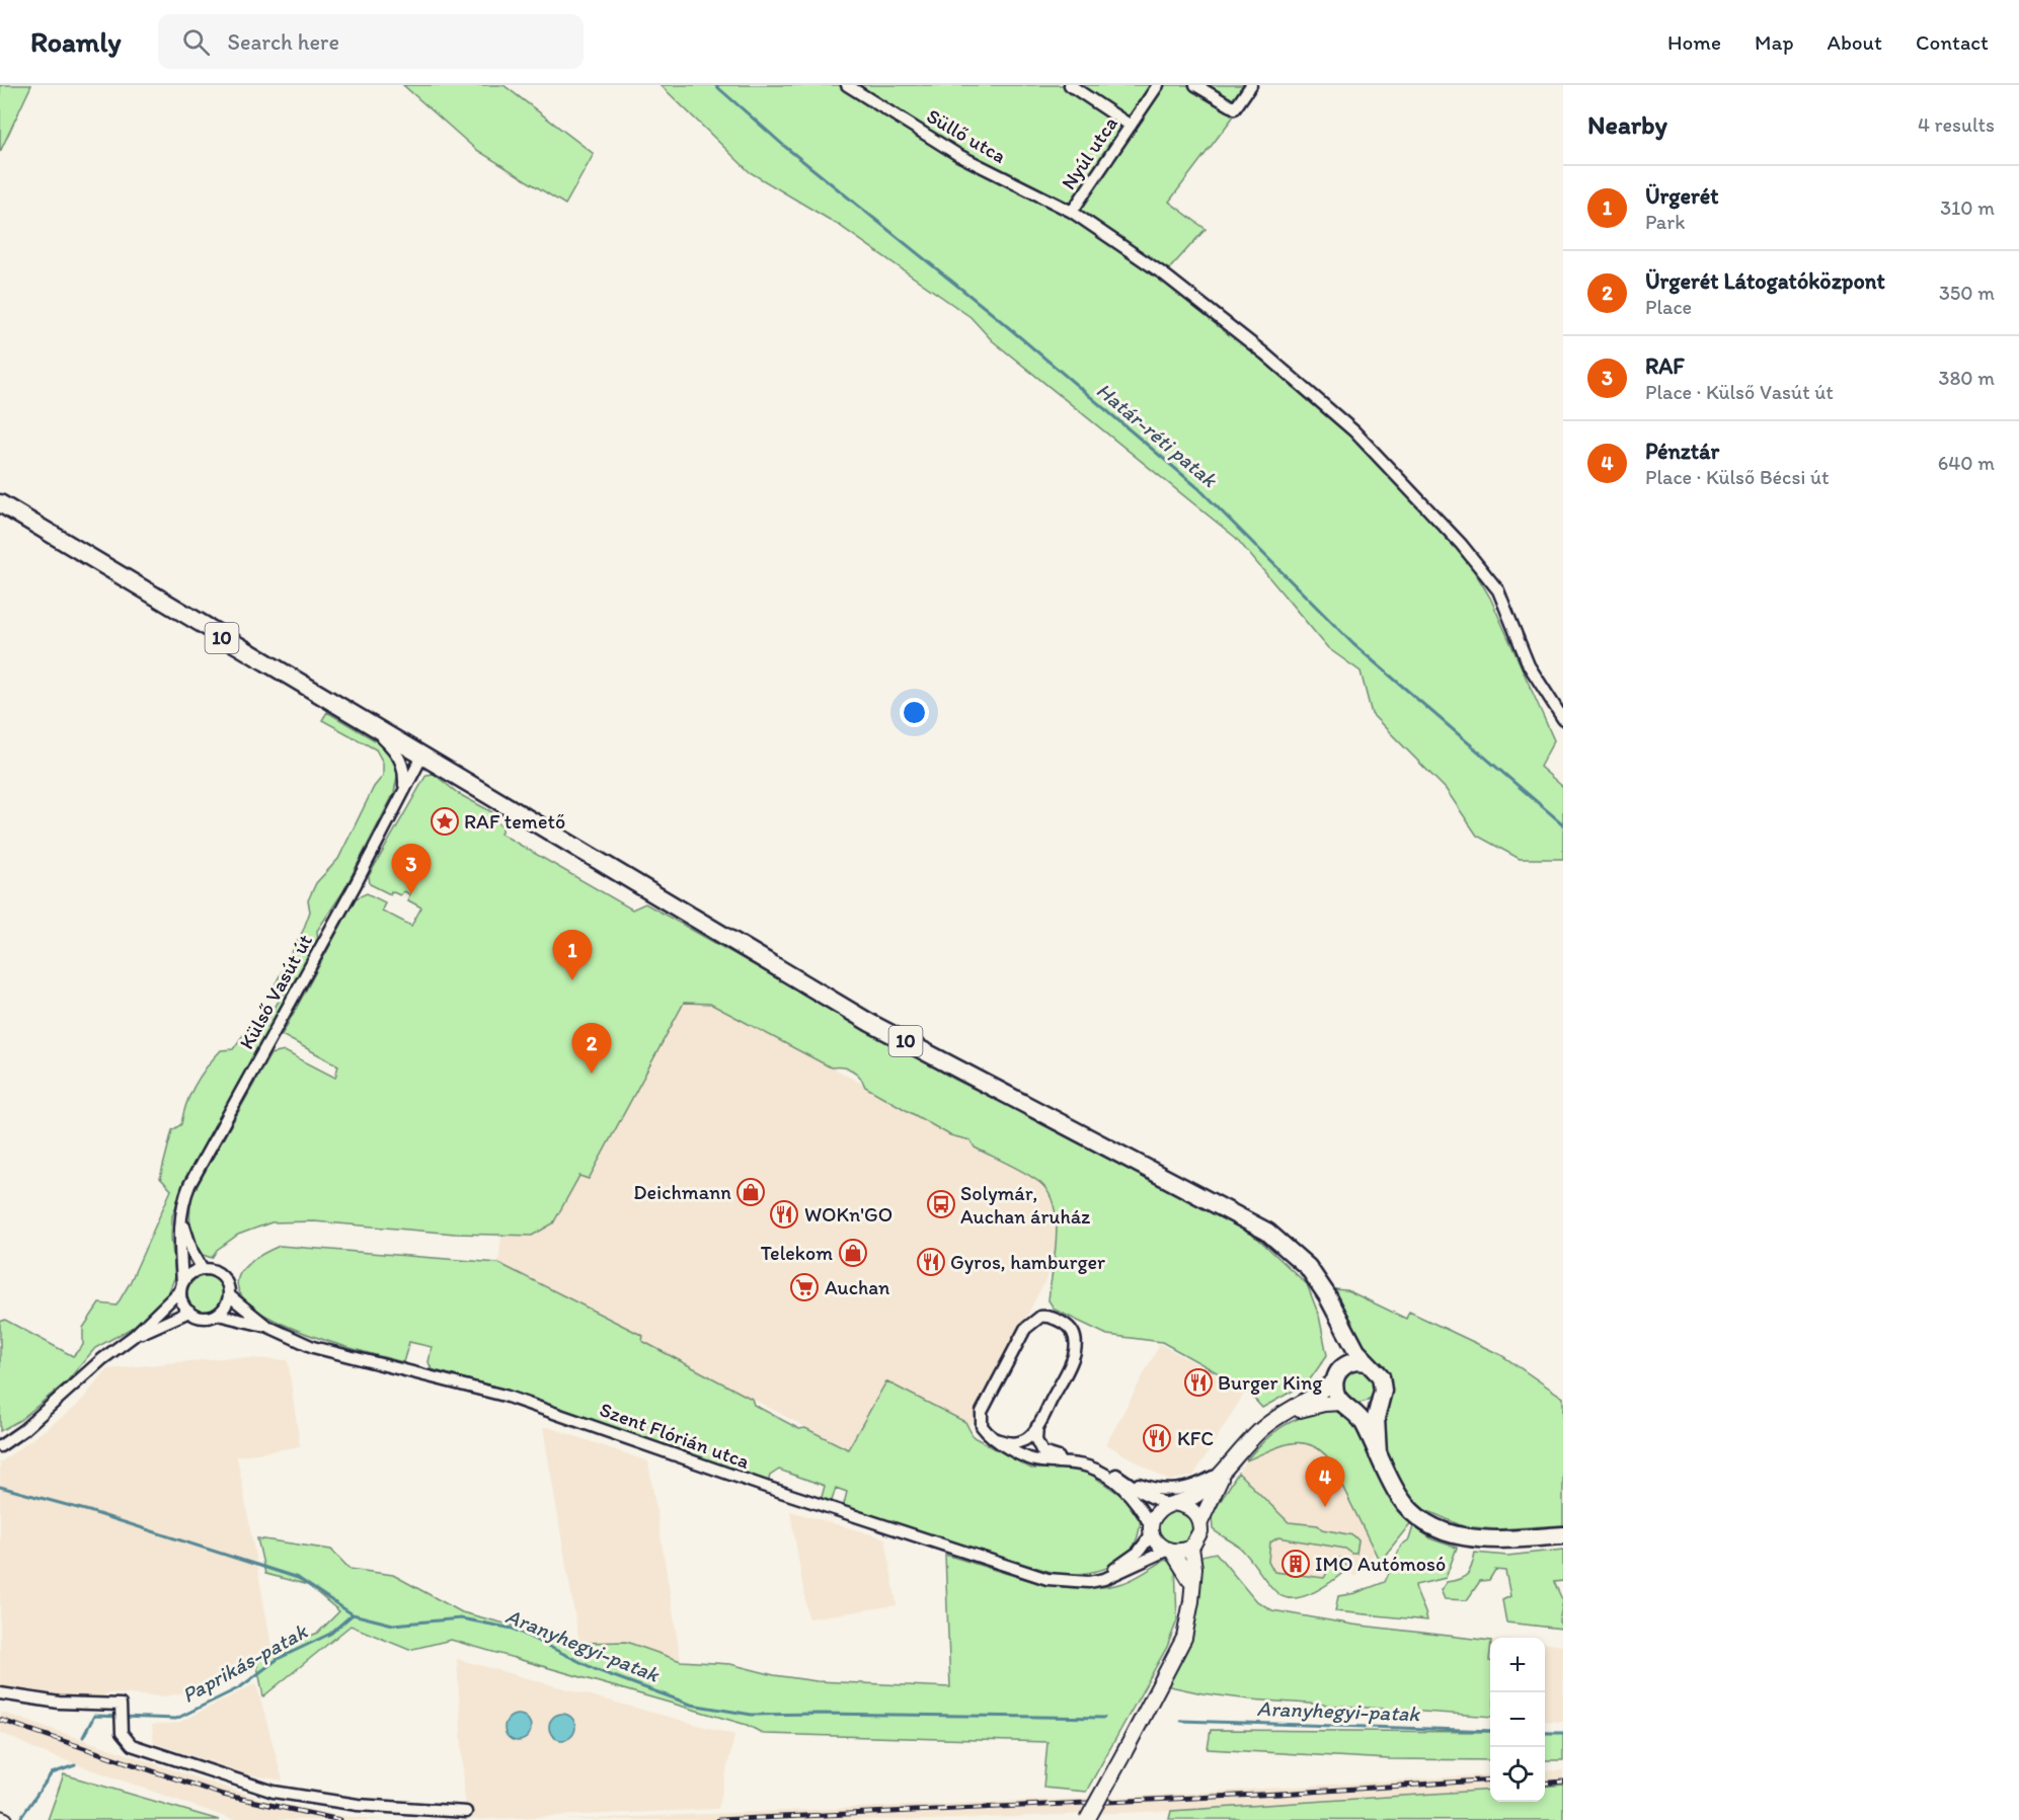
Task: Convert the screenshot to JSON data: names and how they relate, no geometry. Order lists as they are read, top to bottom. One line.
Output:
{"streets":{"main road":["10"],"street":["Süllő utca","Nyúl utca","Külső Vasút út","Szent Flórián utca"]},"crossings":[["Süllő utca","Nyúl utca"],["10","Külső Vasút út"],["Külső Vasút út","Szent Flórián utca"]],"water":["Határ-réti patak","Aranyhegyi-patak","Paprikás-patak"],"places":{"place":["RAF temető"],"shop":["Deichmann","Telekom"],"bus stop":["Solymár, Auchan áruház"],"restaurant":["WOKn'GO","Gyros, hamburger","Burger King","KFC"],"supermarket":["Auchan"],"building":["IMO Autómosó"]},"page":{"header":"Roamly","search":"Search here","nav":["Home","Map","About","Contact"],"heading":["Nearby","4 results"],"list":[{"mark":"1","name":"Ürgerét","note":"Park","value":"310 m"},{"mark":"2","name":"Ürgerét Látogatóközpont","note":"Place","value":"350 m"},{"mark":"3","name":"RAF","note":"Place · Külső Vasút út","value":"380 m"},{"mark":"4","name":"Pénztár","note":"Place · Külső Bécsi út","value":"640 m"}],"pins":["3","1","2","4"],"map_buttons":["+","−"]}}
